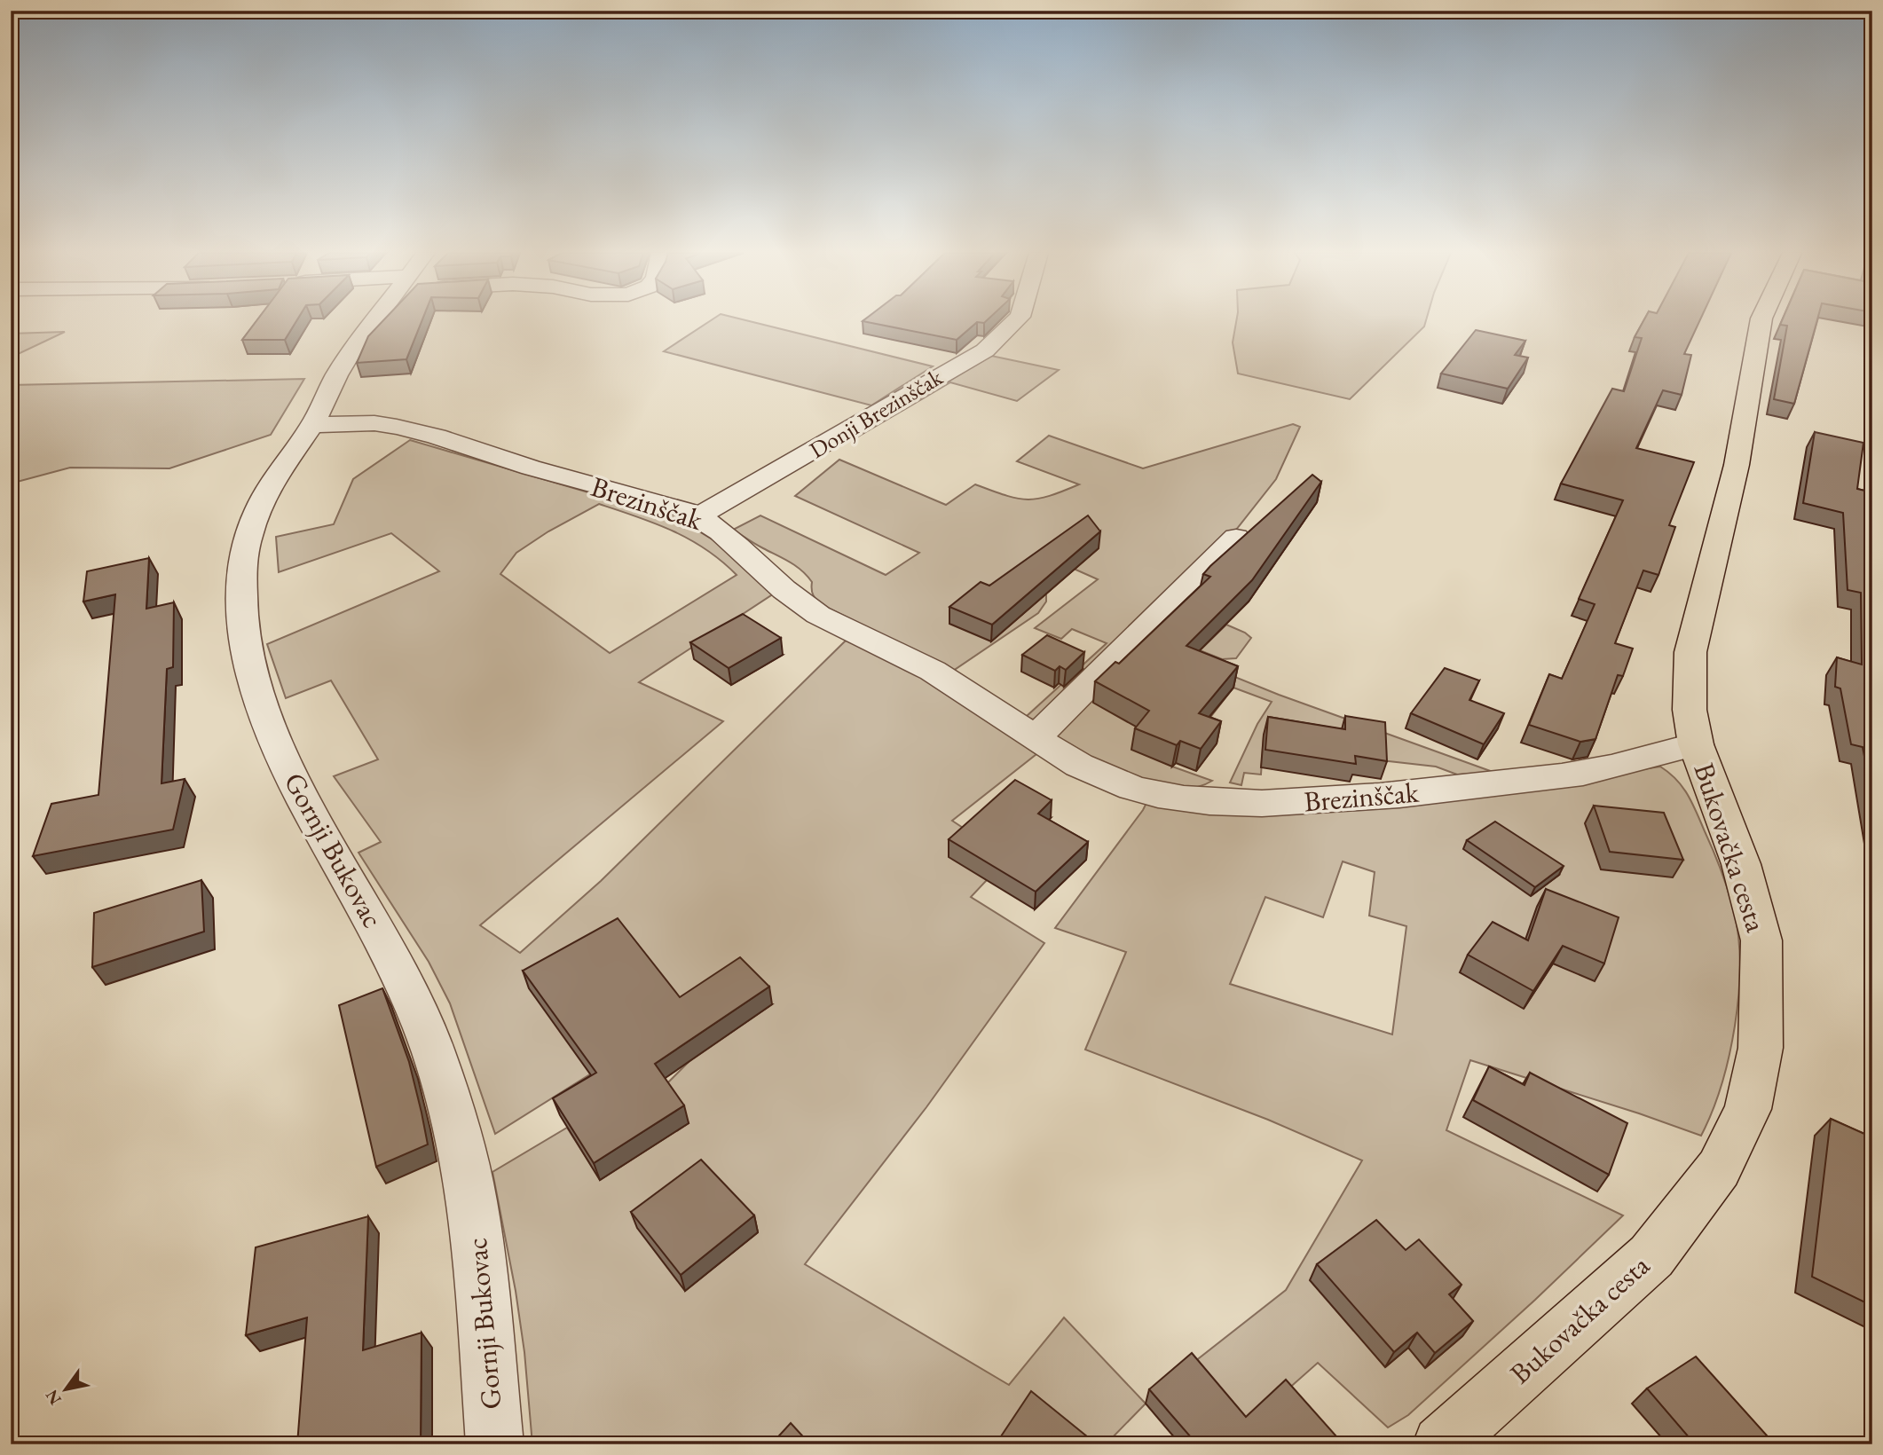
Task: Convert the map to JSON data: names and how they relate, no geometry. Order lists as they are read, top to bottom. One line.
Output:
{"streets":{"main road":["Bukovačka cesta"],"street":["Donji Brezinščak","Brezinščak","Gornji Bukovac"]},"crossings":[["Donji Brezinščak","Brezinščak"],["Brezinščak","Bukovačka cesta"],["Brezinščak","Gornji Bukovac"]],"north":"bottom left"}
